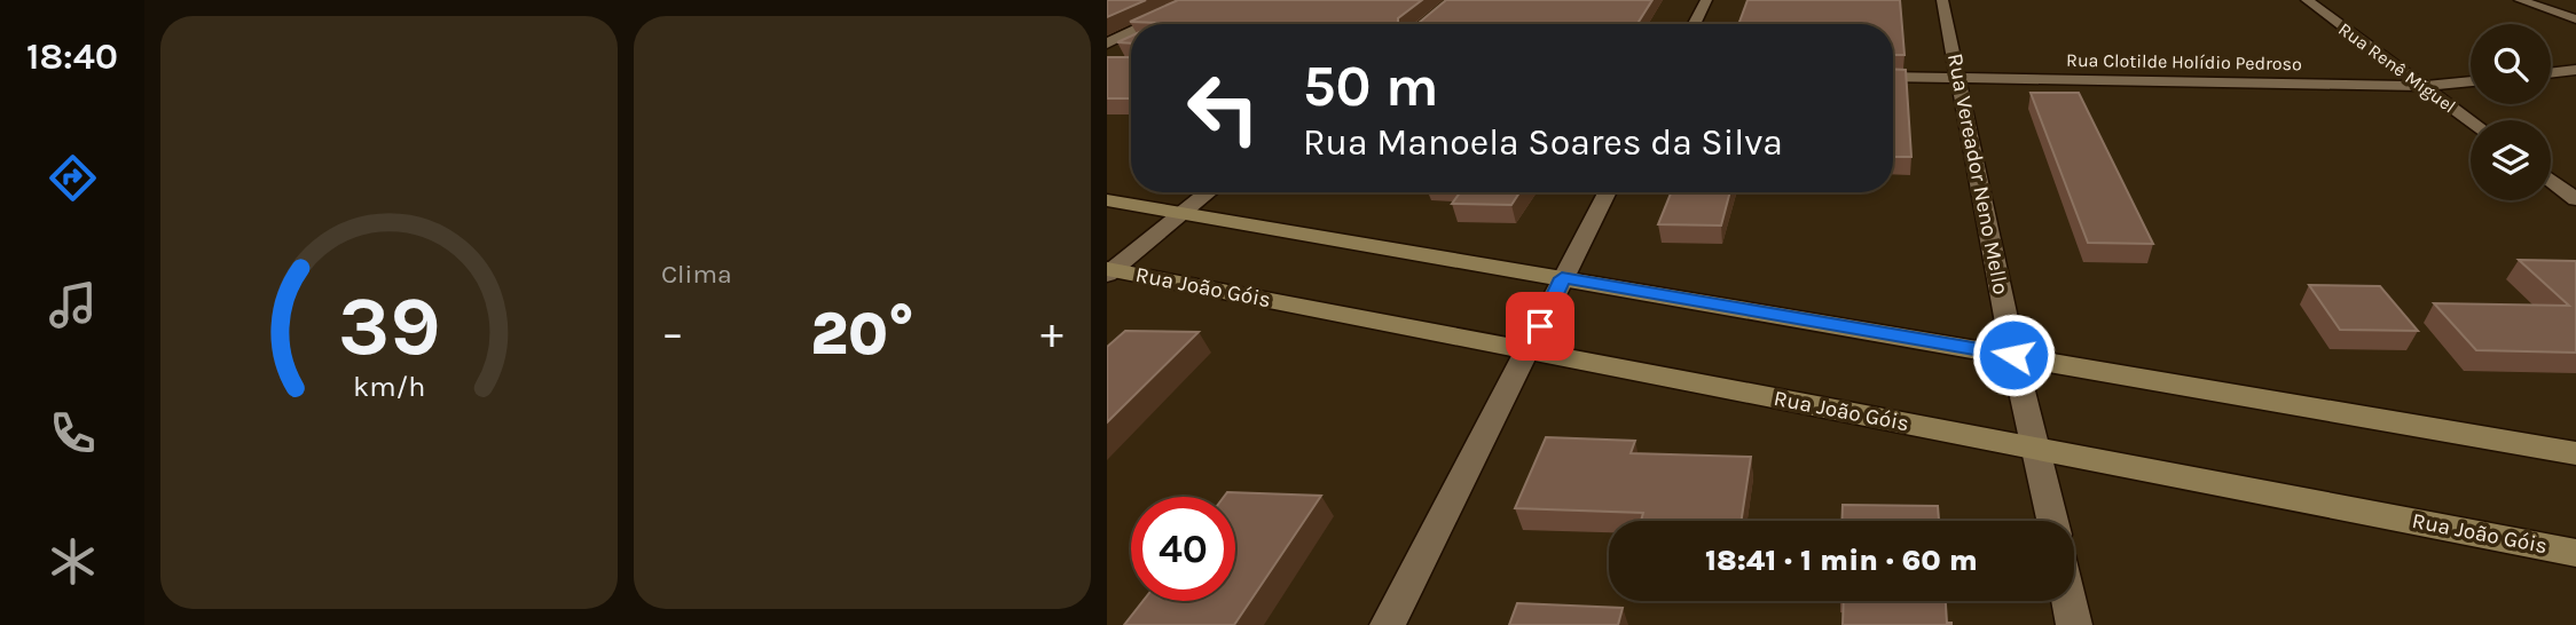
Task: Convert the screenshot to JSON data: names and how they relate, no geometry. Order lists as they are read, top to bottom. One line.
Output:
{"streets":{"street":["Rua Clotilde Holídio Pedroso","Rua Renê Miguel","Rua Vereador Neno Mello","Rua João Góis"]},"crossings":[["Rua Clotilde Holídio Pedroso","Rua Renê Miguel"],["Rua Clotilde Holídio Pedroso","Rua Vereador Neno Mello"],["Rua Vereador Neno Mello","Rua João Góis"]],"page":{"tabs":"18:40","tile":"Clima","turn":["50 m","Rua Manoela Soares da Silva"],"heat":["−","20°","+"],"limit":"40","trip":"18:41 · 1 min · 60 m","gauge":["39","km/h"]}}
